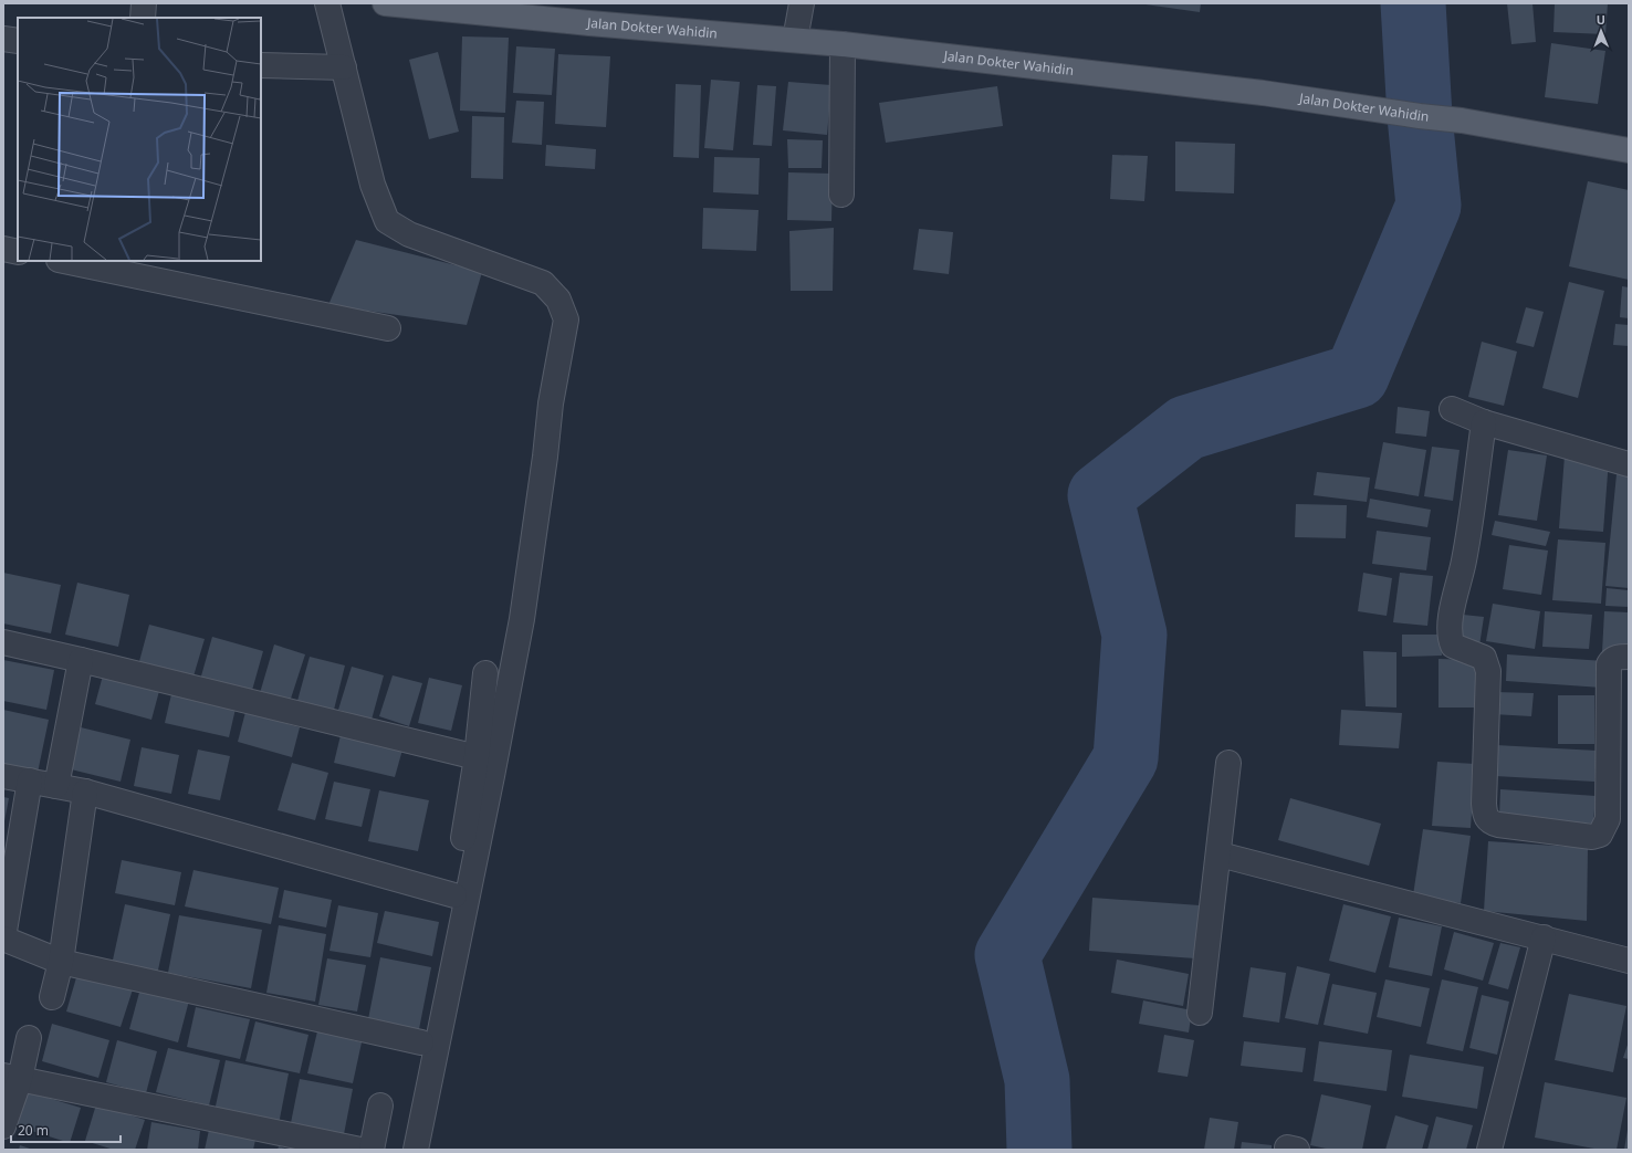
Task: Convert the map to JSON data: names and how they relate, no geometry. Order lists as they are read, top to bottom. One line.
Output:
{"streets":{"main road":["Jalan Dokter Wahidin"]},"scale_bar":"20 m","north":"top"}
